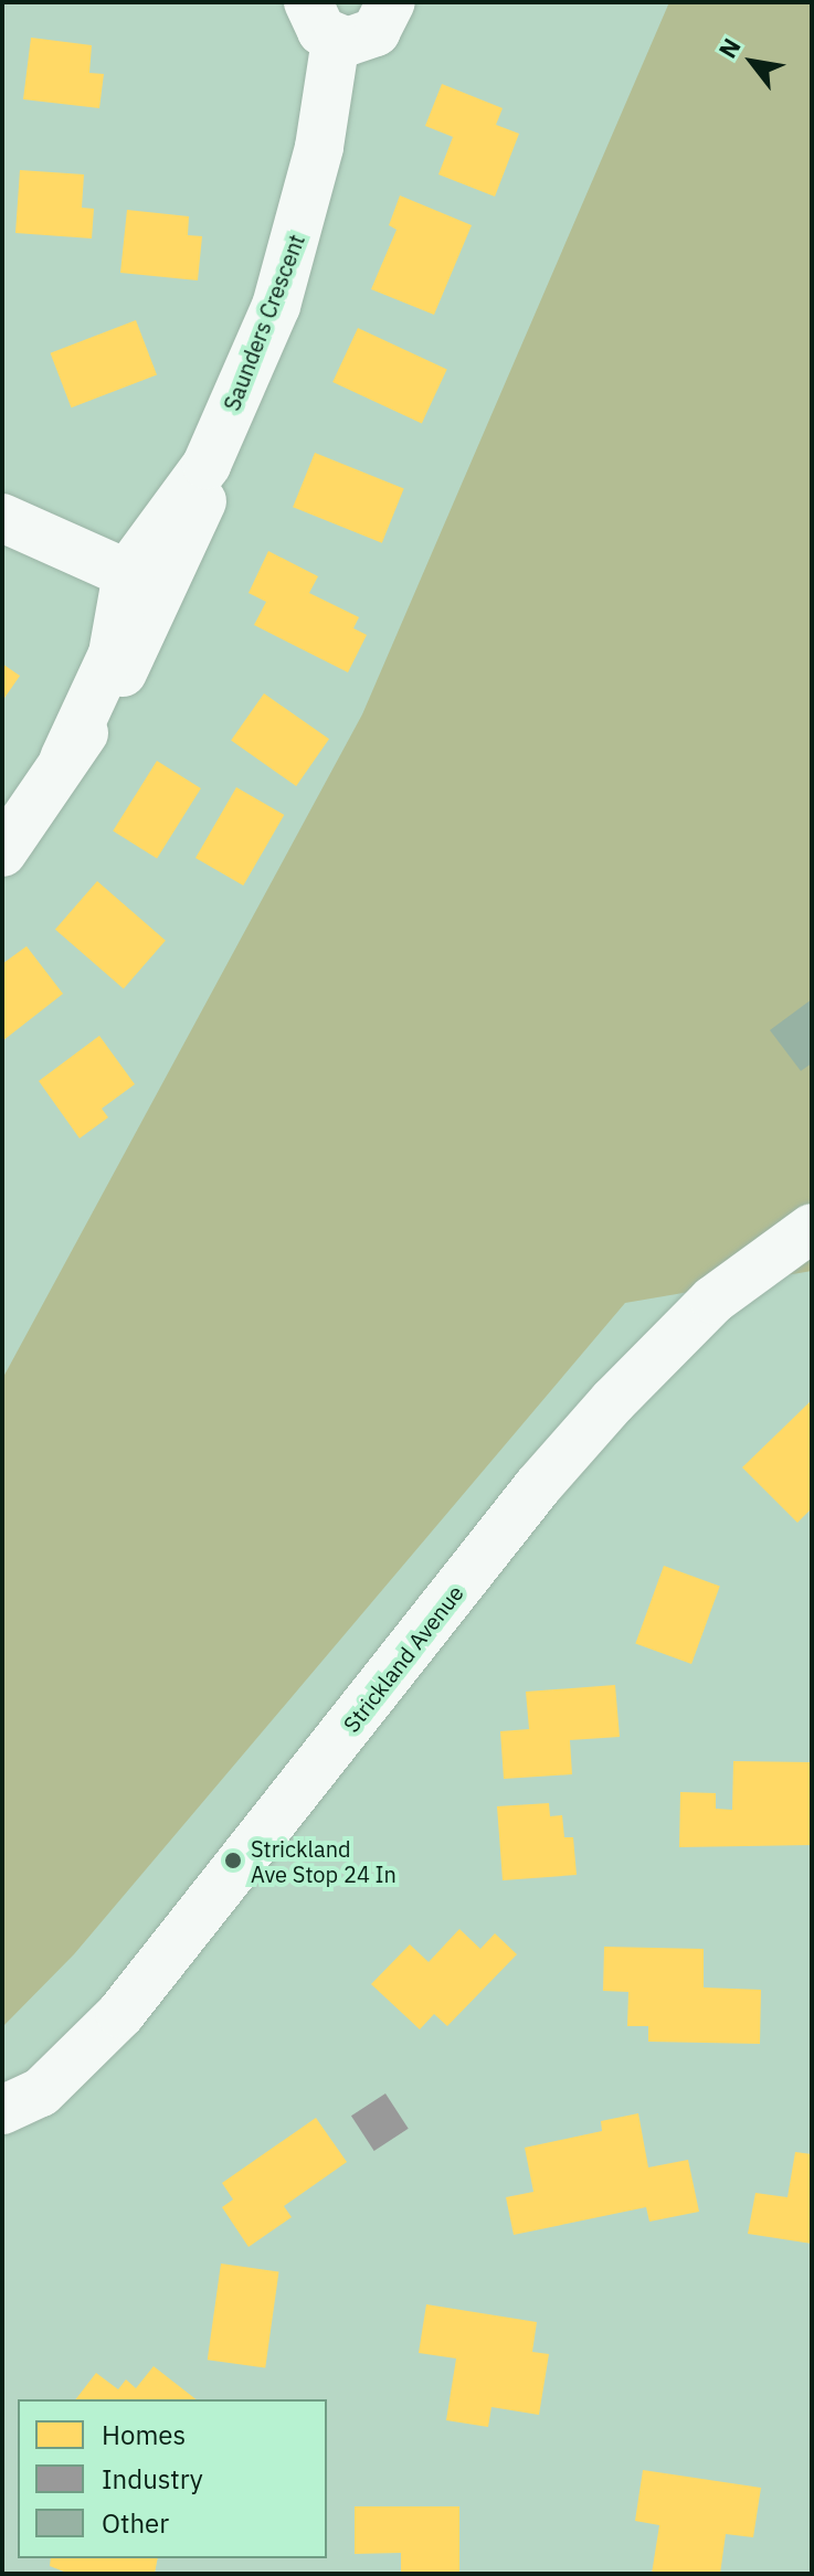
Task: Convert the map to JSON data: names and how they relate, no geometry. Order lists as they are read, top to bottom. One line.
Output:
{"streets":{"street":["Saunders Crescent","Strickland Avenue"]},"places":["Strickland Ave Stop 24 In"],"legend":["Homes","Industry","Other"],"north":"top left"}
